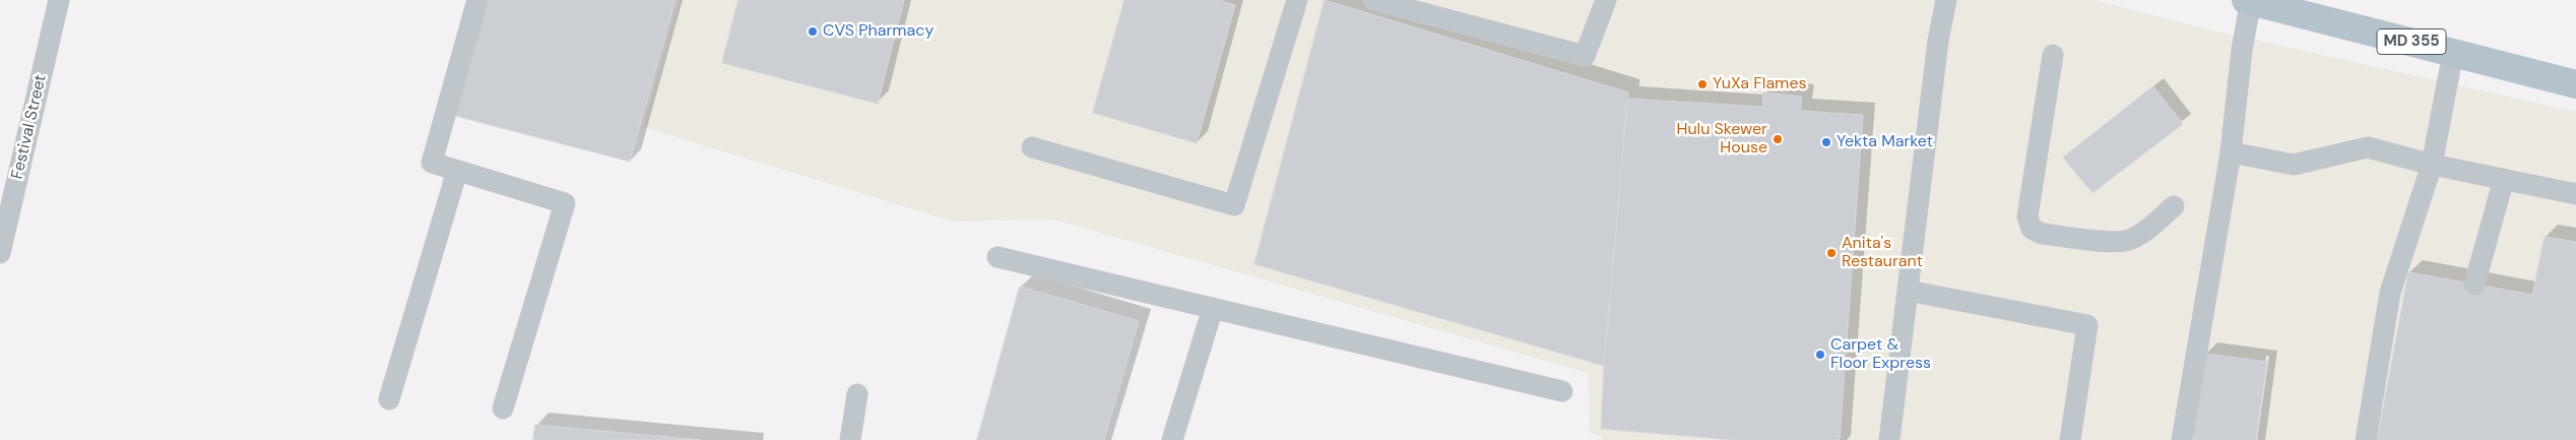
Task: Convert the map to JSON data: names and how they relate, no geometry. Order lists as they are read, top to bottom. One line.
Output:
{"streets":{"main road":["MD 355"],"lane":["Festival Street"]},"places":["CVS Pharmacy","YuXa Flames","Hulu Skewer House","Yekta Market","Anita's Restaurant","Carpet & Floor Express"]}
